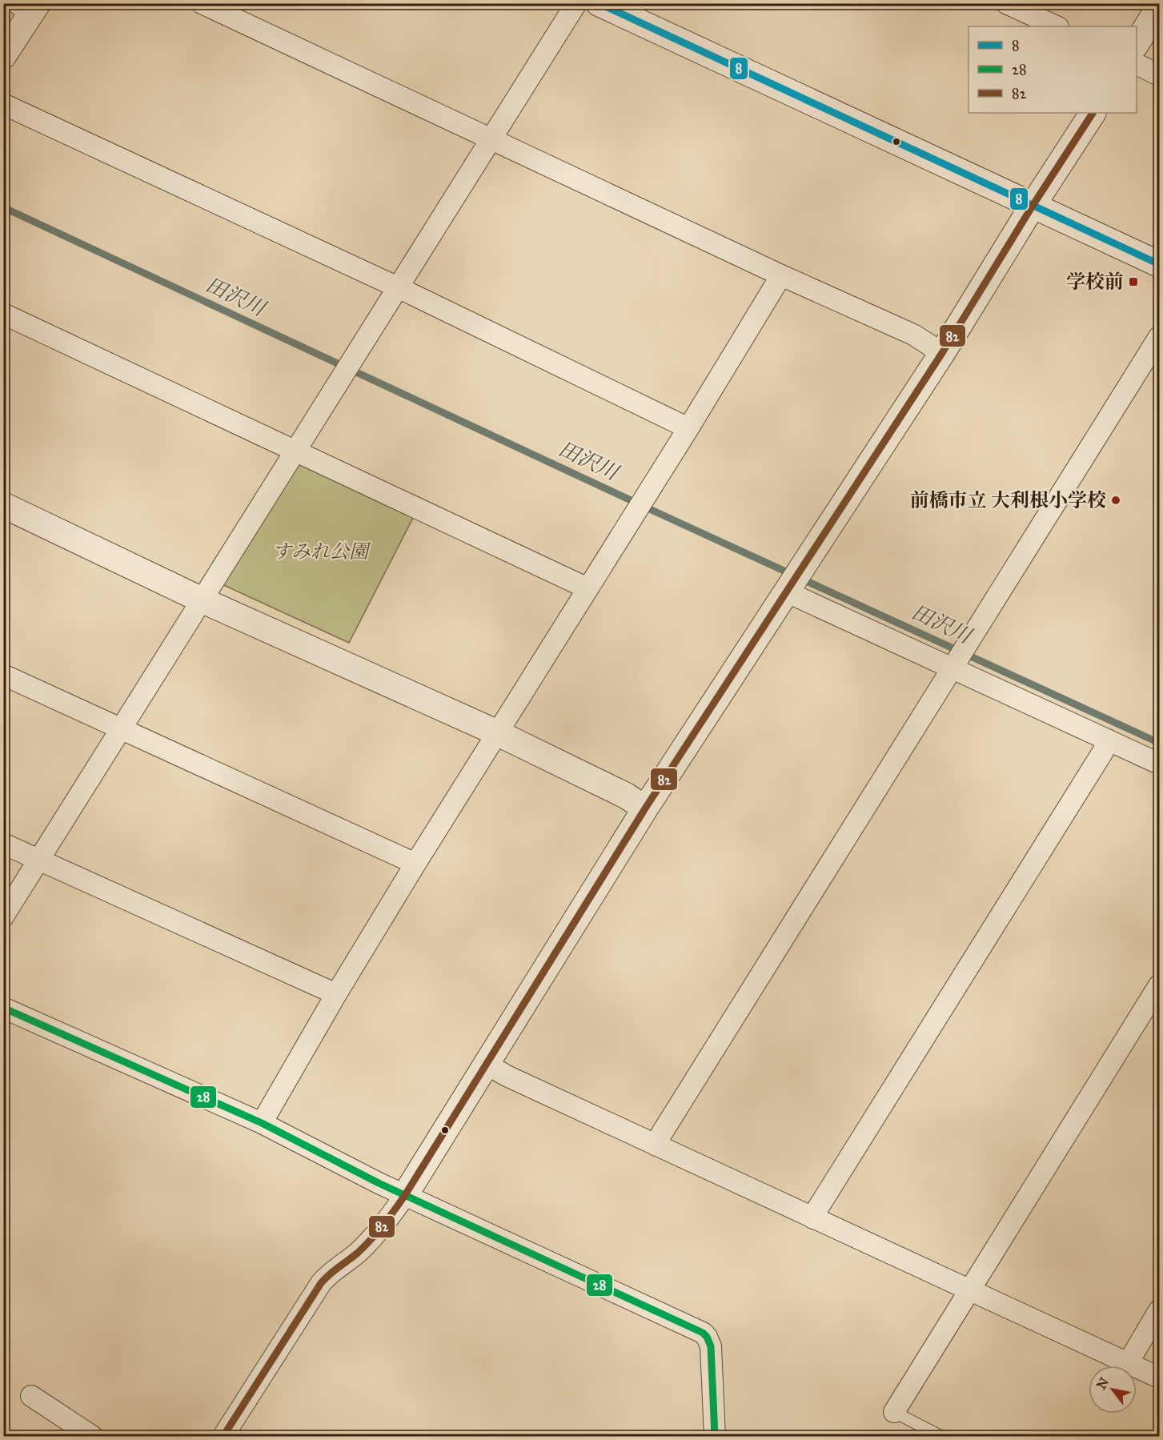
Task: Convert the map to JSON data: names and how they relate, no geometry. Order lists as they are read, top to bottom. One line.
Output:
{"water":["田沢川"],"parks":["すみれ公園"],"places":{"transit":["学校前"],"other":["前橋市立 大利根小学校"]},"lines":["transit line 8","transit line 82","transit line 28"],"legend":["8","28","82"],"north":"top left"}
